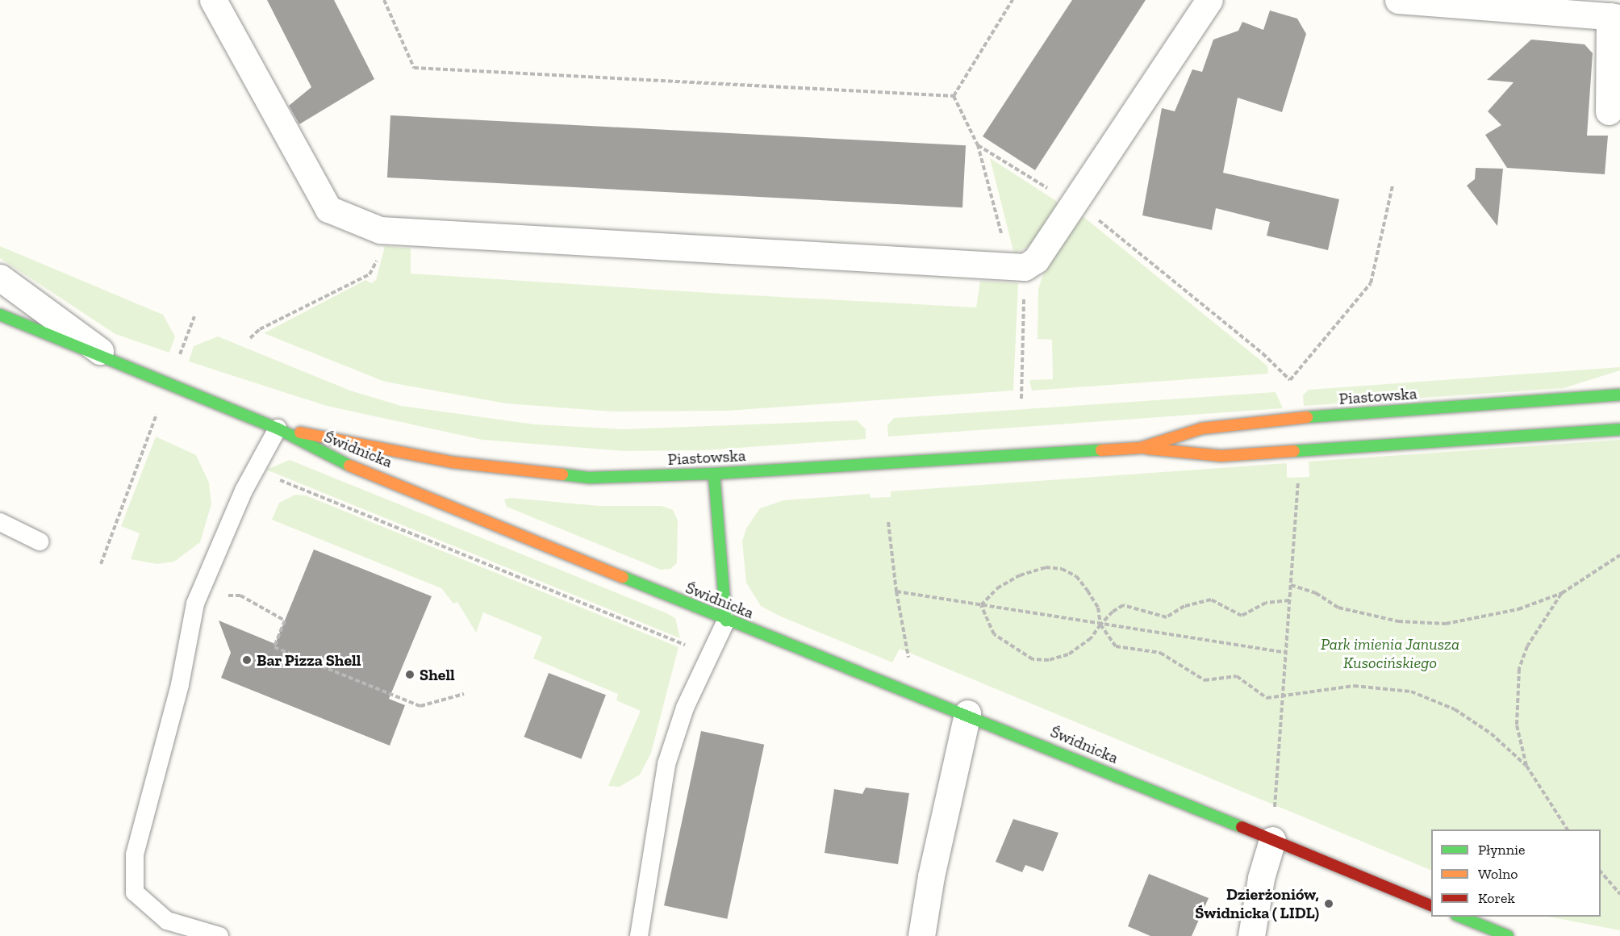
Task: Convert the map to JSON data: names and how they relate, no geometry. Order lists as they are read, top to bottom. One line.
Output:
{"streets":{"street":["Piastowska","Świdnicka"]},"crossings":[["Piastowska","Świdnicka"]],"parks":["Park imienia Janusza Kusocińskiego"],"places":["Bar Pizza Shell","Shell","Dzierżoniów, Świdnicka ( LIDL)"],"legend":["Płynnie","Wolno","Korek"]}
